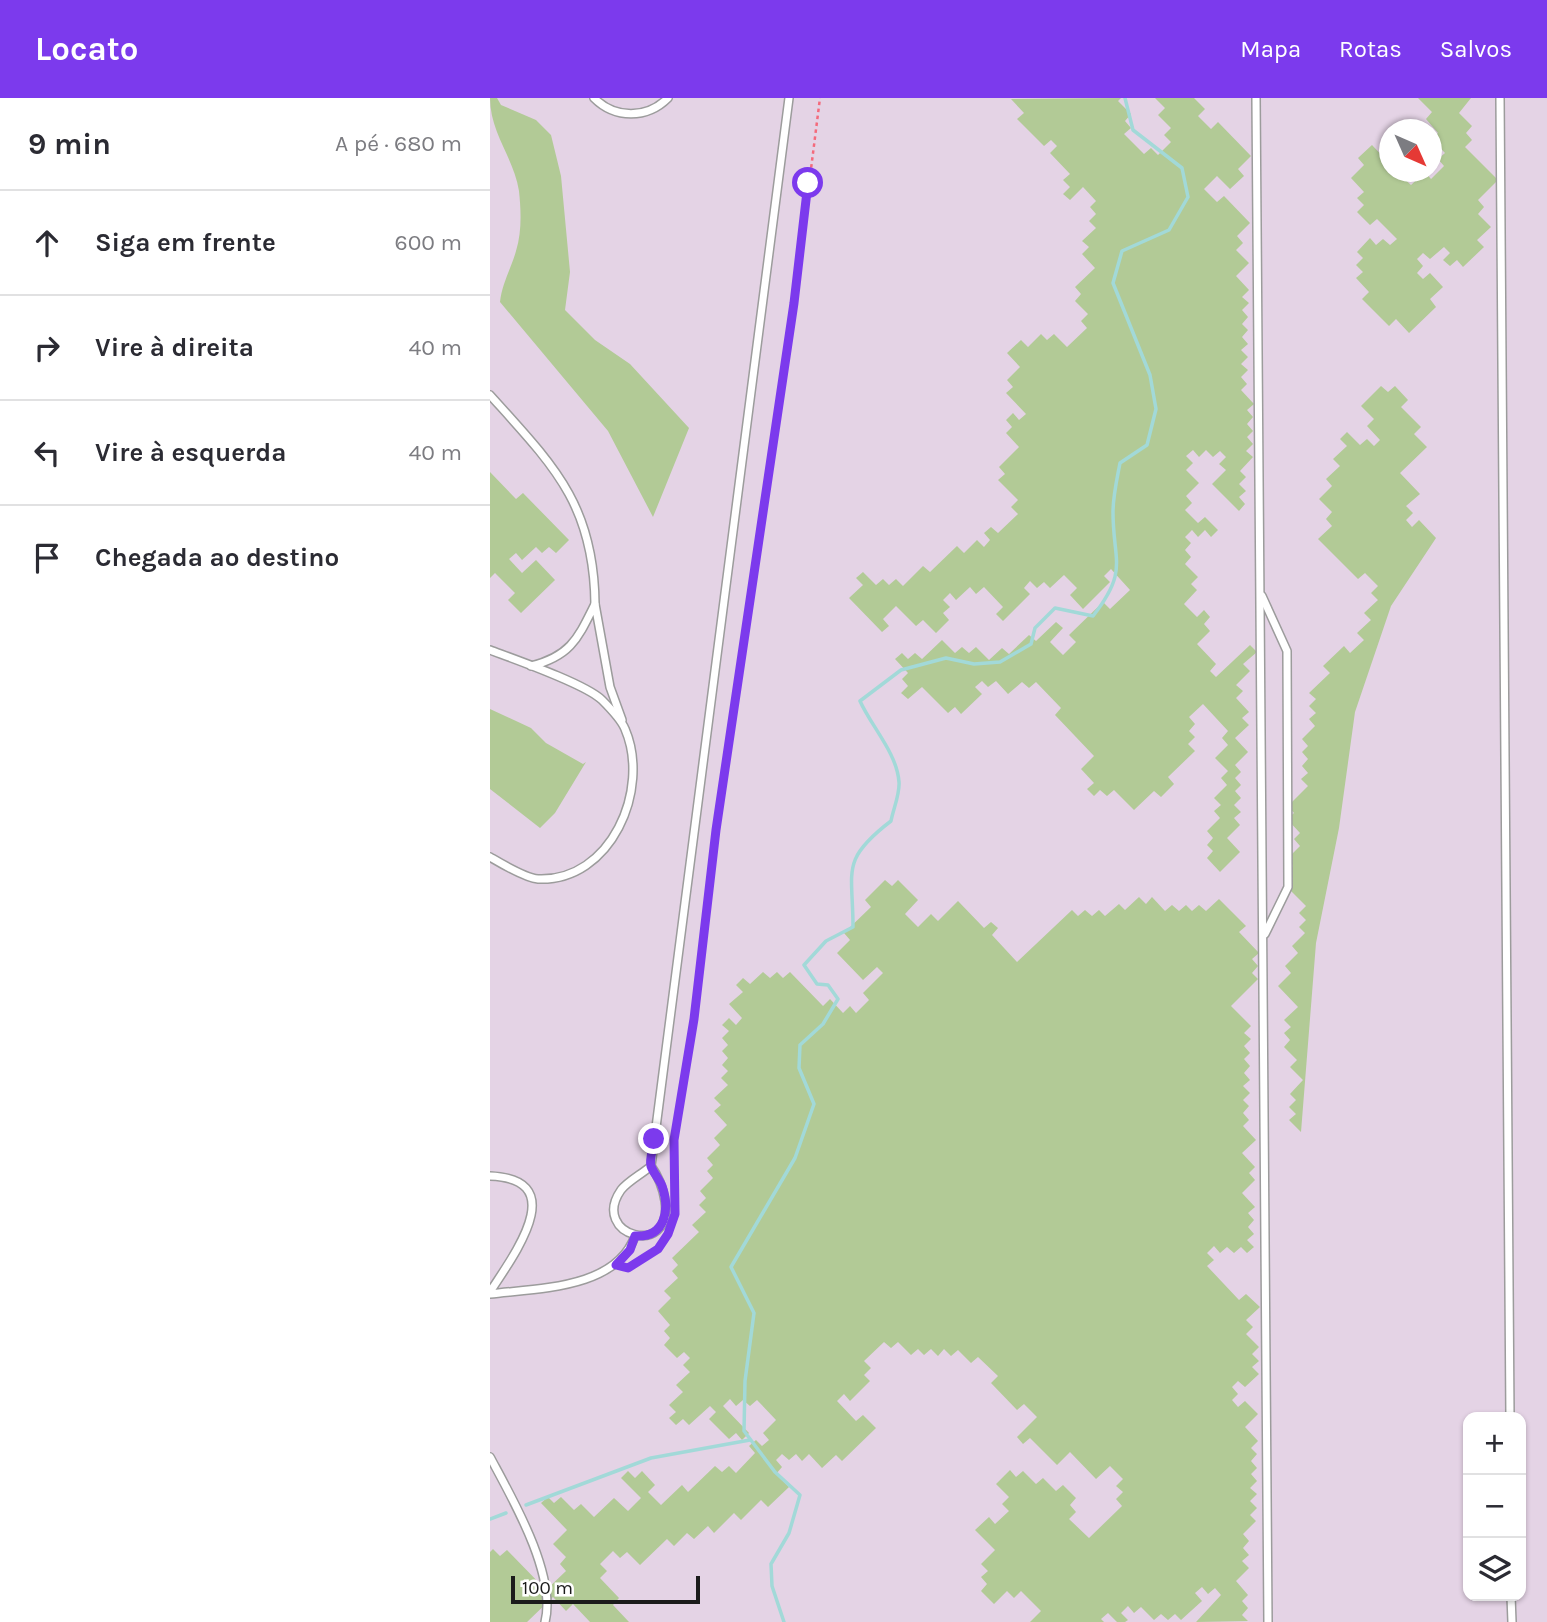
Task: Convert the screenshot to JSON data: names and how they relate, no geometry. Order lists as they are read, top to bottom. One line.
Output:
{"scale_bar":"100 m","north":"bottom right","page":{"header":"Locato","nav":["Mapa","Rotas","Salvos"],"heading":["9 min","A pé · 680 m"],"list":[["Siga em frente","600 m"],["Vire à direita","40 m"],["Vire à esquerda","40 m"],"Chegada ao destino"],"map_buttons":["+","−"],"scale":"100 m"}}
